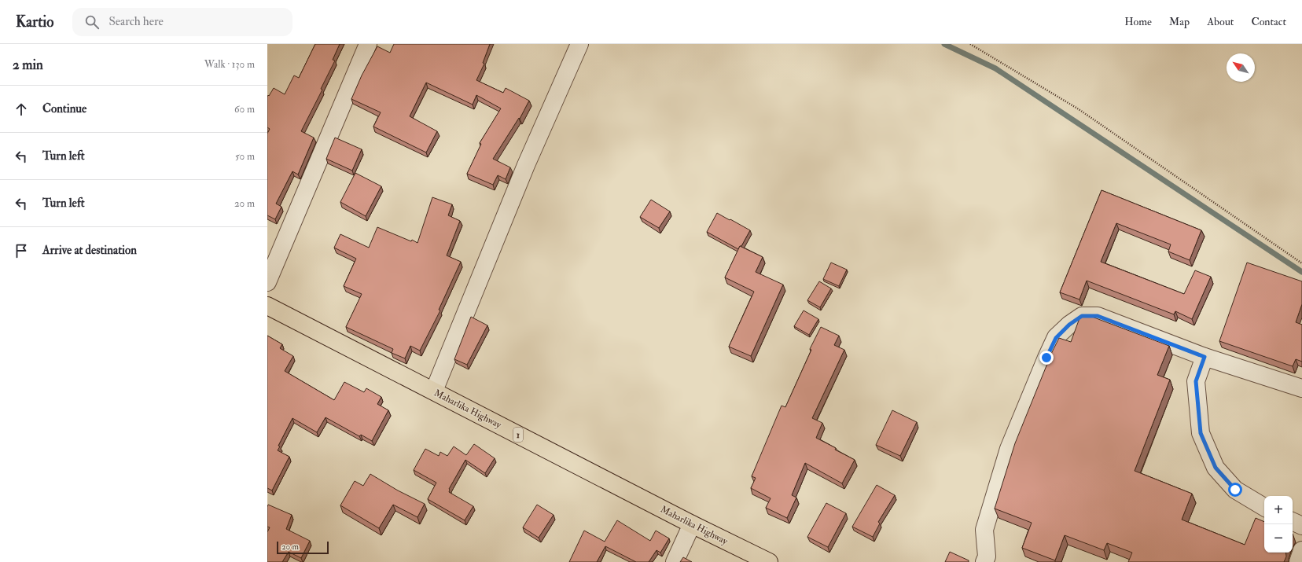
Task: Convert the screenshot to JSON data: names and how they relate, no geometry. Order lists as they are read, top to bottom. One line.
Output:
{"streets":{"main road":["Maharlika Highway","1"]},"scale_bar":"20 m","north":"top left","page":{"header":"Kartio","search":"Search here","nav":["Home","Map","About","Contact"],"heading":["2 min","Walk · 130 m"],"list":[["Continue","60 m"],["Turn left","50 m"],["Turn left","20 m"],"Arrive at destination"],"map_buttons":["+","−"],"scale":"20 m"}}
